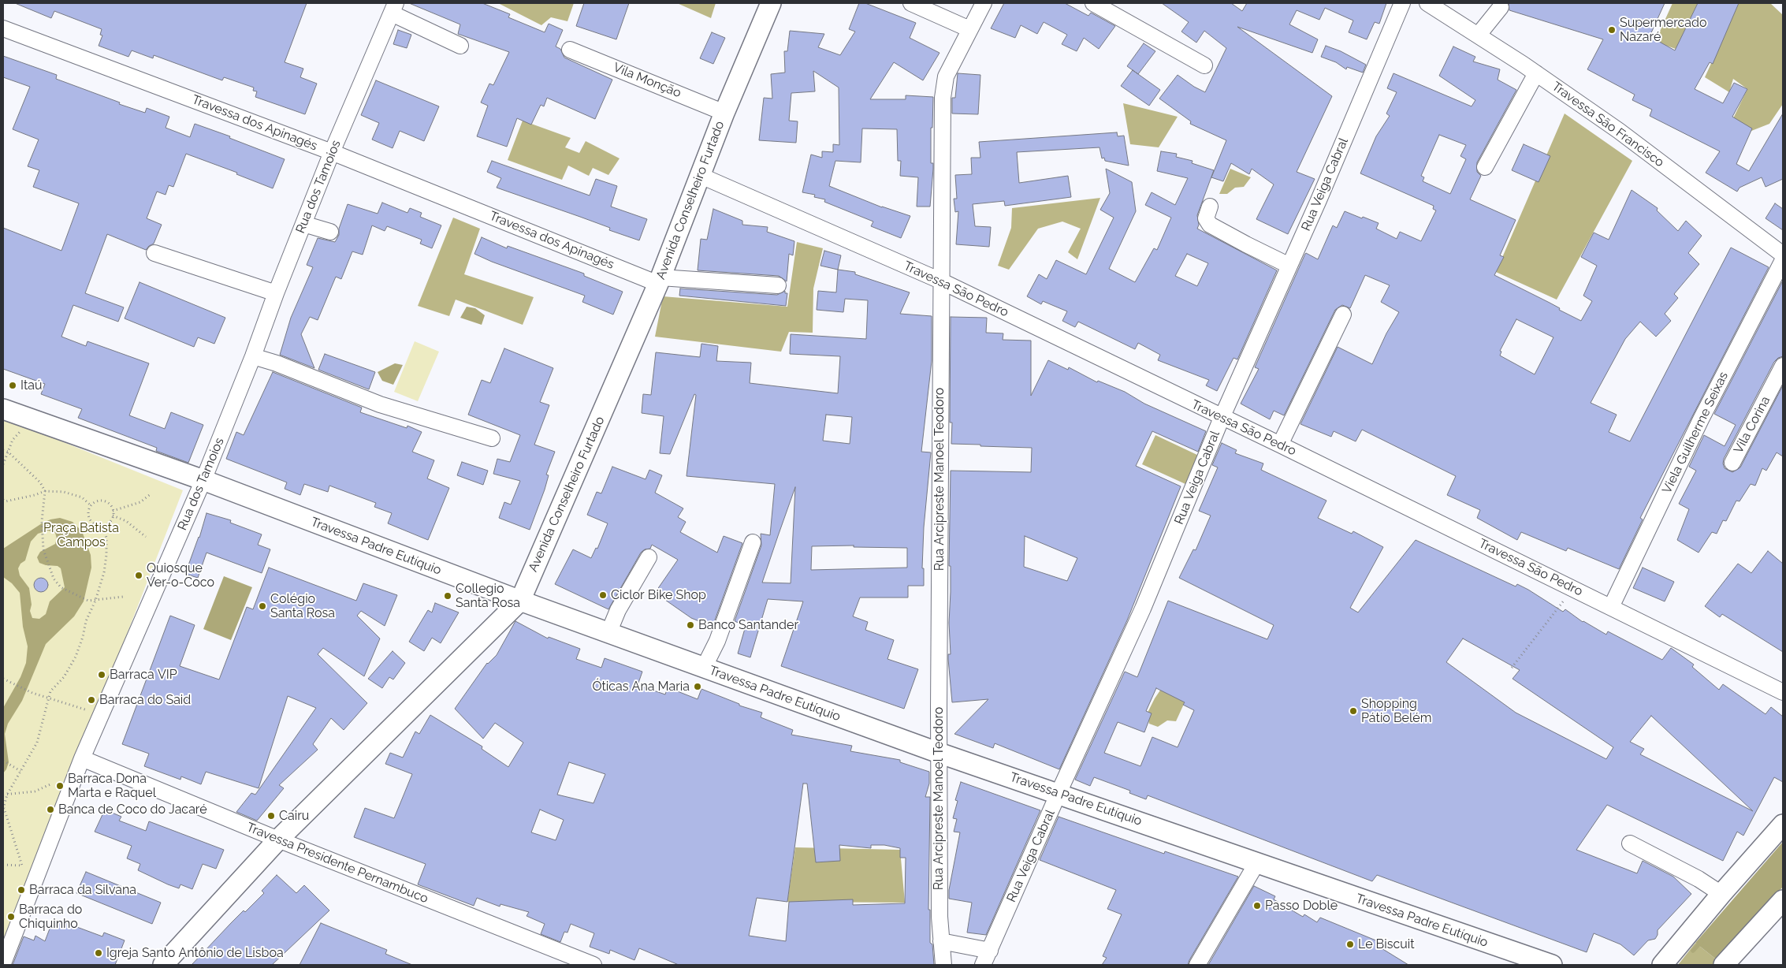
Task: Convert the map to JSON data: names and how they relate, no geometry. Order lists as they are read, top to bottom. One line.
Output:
{"streets":{"main road":["Avenida Conselheiro Furtado","Travessa Padre Eutíquio"],"street":["Vila Monção","Travessa dos Apinagés","Travessa São Francisco","Rua Veiga Cabral","Rua dos Tamoios","Travessa São Pedro","Vila Corina","Viela Guilherme Seixas","Rua Arcipreste Manoel Teodoro","Travessa Presidente Pernambuco"]},"crossings":[["Vila Monção","Avenida Conselheiro Furtado"],["Travessa dos Apinagés","Rua dos Tamoios"],["Travessa dos Apinagés","Avenida Conselheiro Furtado"],["Rua Veiga Cabral","Travessa São Pedro"],["Rua Veiga Cabral","Travessa Padre Eutíquio"],["Rua dos Tamoios","Travessa Padre Eutíquio"],["Rua dos Tamoios","Travessa Presidente Pernambuco"],["Avenida Conselheiro Furtado","Travessa São Pedro"],["Avenida Conselheiro Furtado","Travessa Padre Eutíquio"],["Avenida Conselheiro Furtado","Travessa Presidente Pernambuco"],["Travessa São Pedro","Viela Guilherme Seixas"],["Travessa São Pedro","Rua Arcipreste Manoel Teodoro"],["Rua Arcipreste Manoel Teodoro","Travessa Padre Eutíquio"]],"parks":["Praça Batista Campos"],"places":["Supermercado Nazaré","Itaú","Quiosque Ver-o-Coco","Ciclor Bike Shop","Collegio Santa Rosa","Colégio Santa Rosa","Banco Santander","Barraca VIP","Óticas Ana Maria","Barraca do Said","Shopping Pátio Belém","Barraca Dona Marta e Raquel","Banca de Coco do Jacaré","Cairu","Barraca da Silvana","Passo Doble","Barraca do Chiquinho","Le Biscuit","Igreja Santo Antônio de Lisboa"]}
